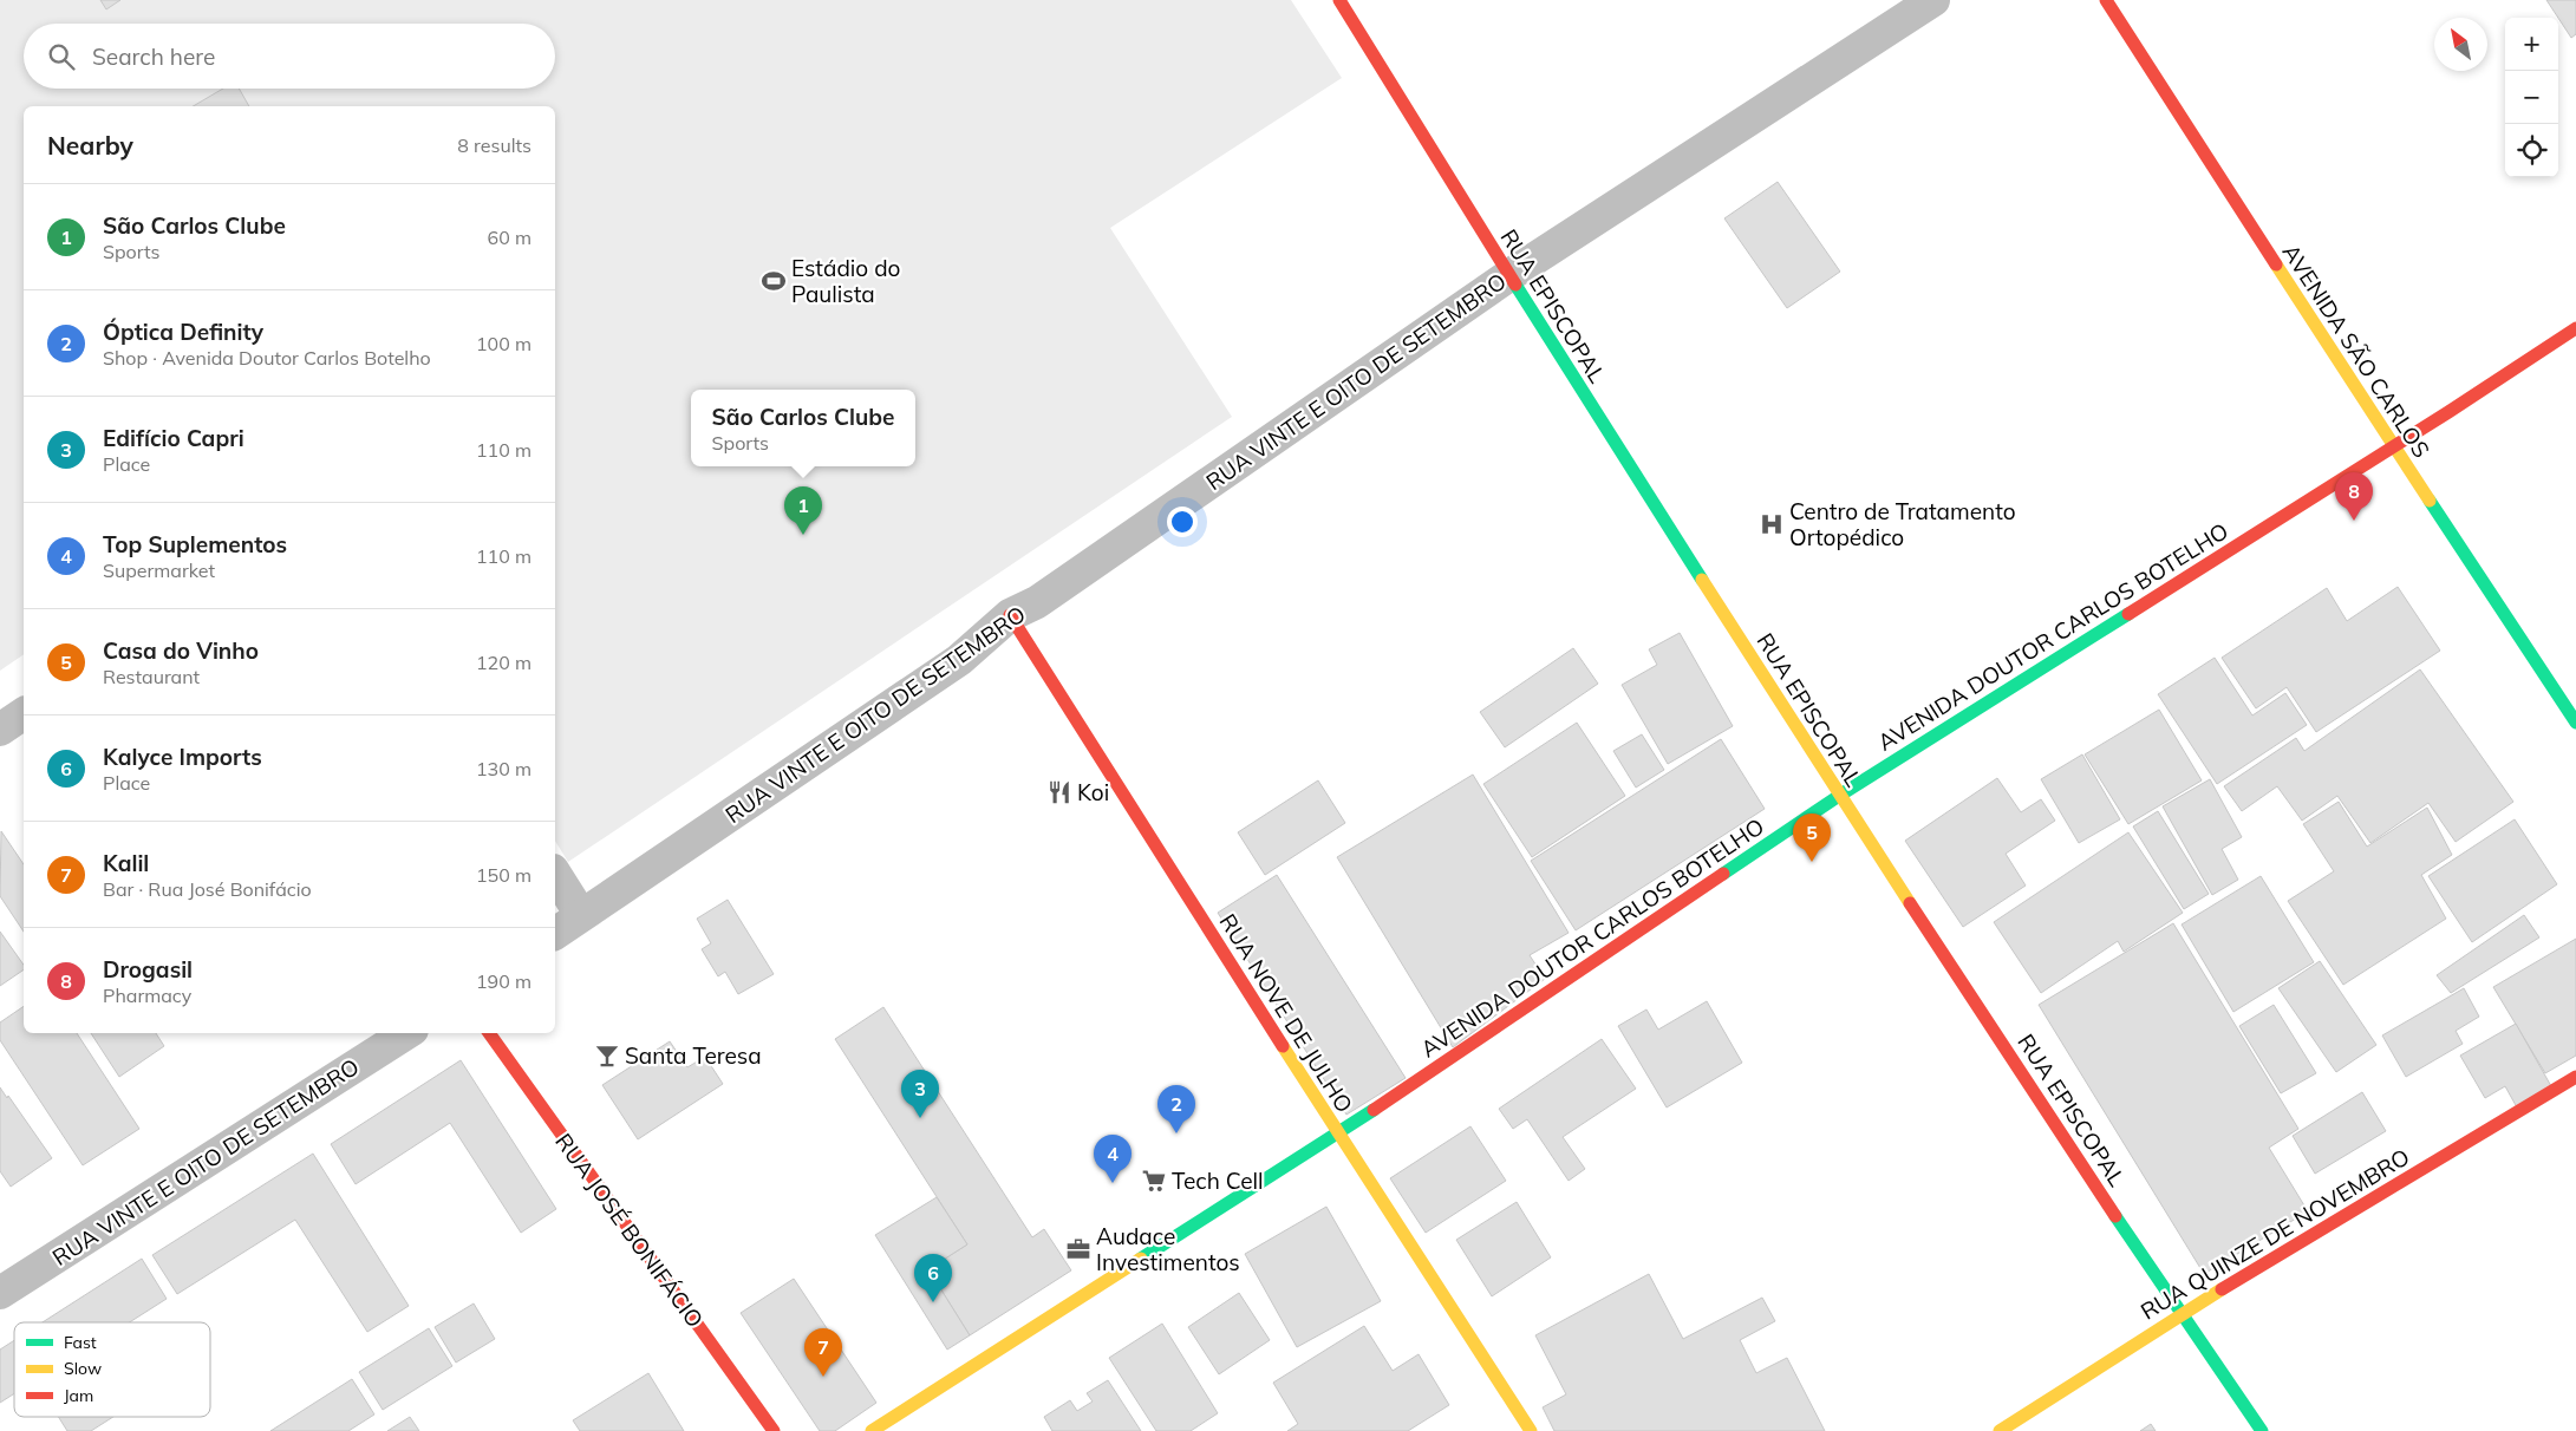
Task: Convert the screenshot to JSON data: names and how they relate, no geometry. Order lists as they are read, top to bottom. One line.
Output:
{"streets":{"main road":["RUA EPISCOPAL","AVENIDA SÃO CARLOS","AVENIDA DOUTOR CARLOS BOTELHO","RUA NOVE DE JULHO","RUA JOSÉ BONIFÁCIO","RUA QUINZE DE NOVEMBRO"],"street":["RUA VINTE E OITO DE SETEMBRO"]},"crossings":[["RUA EPISCOPAL","RUA VINTE E OITO DE SETEMBRO"],["RUA EPISCOPAL","AVENIDA DOUTOR CARLOS BOTELHO"],["RUA EPISCOPAL","RUA QUINZE DE NOVEMBRO"],["AVENIDA SÃO CARLOS","AVENIDA DOUTOR CARLOS BOTELHO"],["RUA VINTE E OITO DE SETEMBRO","RUA NOVE DE JULHO"],["AVENIDA DOUTOR CARLOS BOTELHO","RUA NOVE DE JULHO"]],"places":{"sports":["Estádio do Paulista"],"hospital":["Centro de Tratamento Ortopédico"],"restaurant":["Koi"],"bar":["Santa Teresa"],"supermarket":["Tech Cell"],"office":["Audace Investimentos"]},"legend":["Fast","Slow","Jam"],"north":"top left","page":{"map_buttons":["+","−"],"search":"Search here","heading":["Nearby","8 results"],"list":[{"mark":"1","name":"São Carlos Clube","note":"Sports","value":"60 m"},{"mark":"2","name":"Óptica Definity","note":"Shop · Avenida Doutor Carlos Botelho","value":"100 m"},{"mark":"3","name":"Edifício Capri","note":"Place","value":"110 m"},{"mark":"4","name":"Top Suplementos","note":"Supermarket","value":"110 m"},{"mark":"5","name":"Casa do Vinho","note":"Restaurant","value":"120 m"},{"mark":"6","name":"Kalyce Imports","note":"Place","value":"130 m"},{"mark":"7","name":"Kalil","note":"Bar · Rua José Bonifácio","value":"150 m"},{"mark":"8","name":"Drogasil","note":"Pharmacy","value":"190 m"}],"popup":["São Carlos Clube","Sports"],"pins":["8","1","5","3","2","4","6","7"]}}
